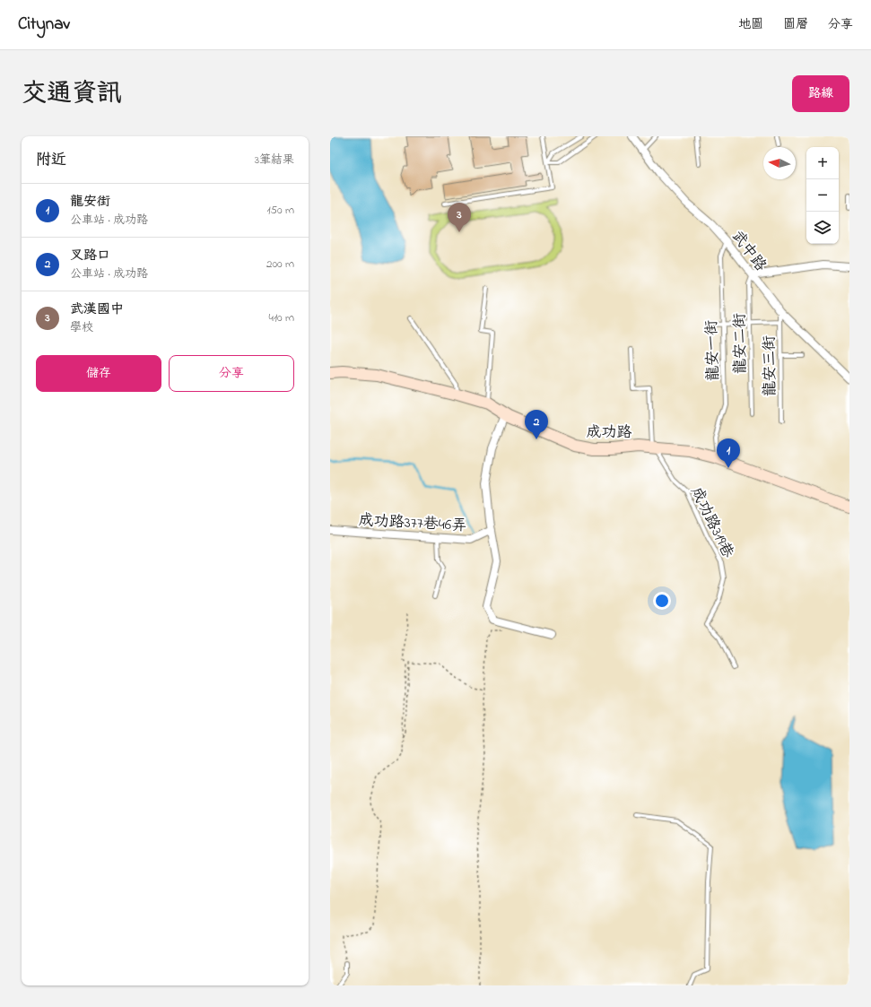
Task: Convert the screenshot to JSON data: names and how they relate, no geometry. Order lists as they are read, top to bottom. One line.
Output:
{"streets":{"street":["武中路","成功路","成功路377巷46弄"],"lane":["龍安二街","龍安一街","龍安三街","成功路319巷"]},"crossings":[["武中路","龍安二街"],["武中路","龍安一街"],["武中路","龍安三街"],["龍安一街","成功路"],["成功路","成功路319巷"]],"north":"left","page":{"header":"Citynav","nav":["地圖","圖層","分享"],"title":"交通資訊","buttons":["路線",["儲存","分享"]],"heading":["附近","3筆結果"],"map_buttons":["+","−"],"list":[{"mark":"1","name":"龍安街","note":"公車站 · 成功路","value":"150 m"},{"mark":"2","name":"叉路口","note":"公車站 · 成功路","value":"200 m"},{"mark":"3","name":"武漢國中","note":"學校","value":"410 m"}],"pins":["3","2","1"]}}
